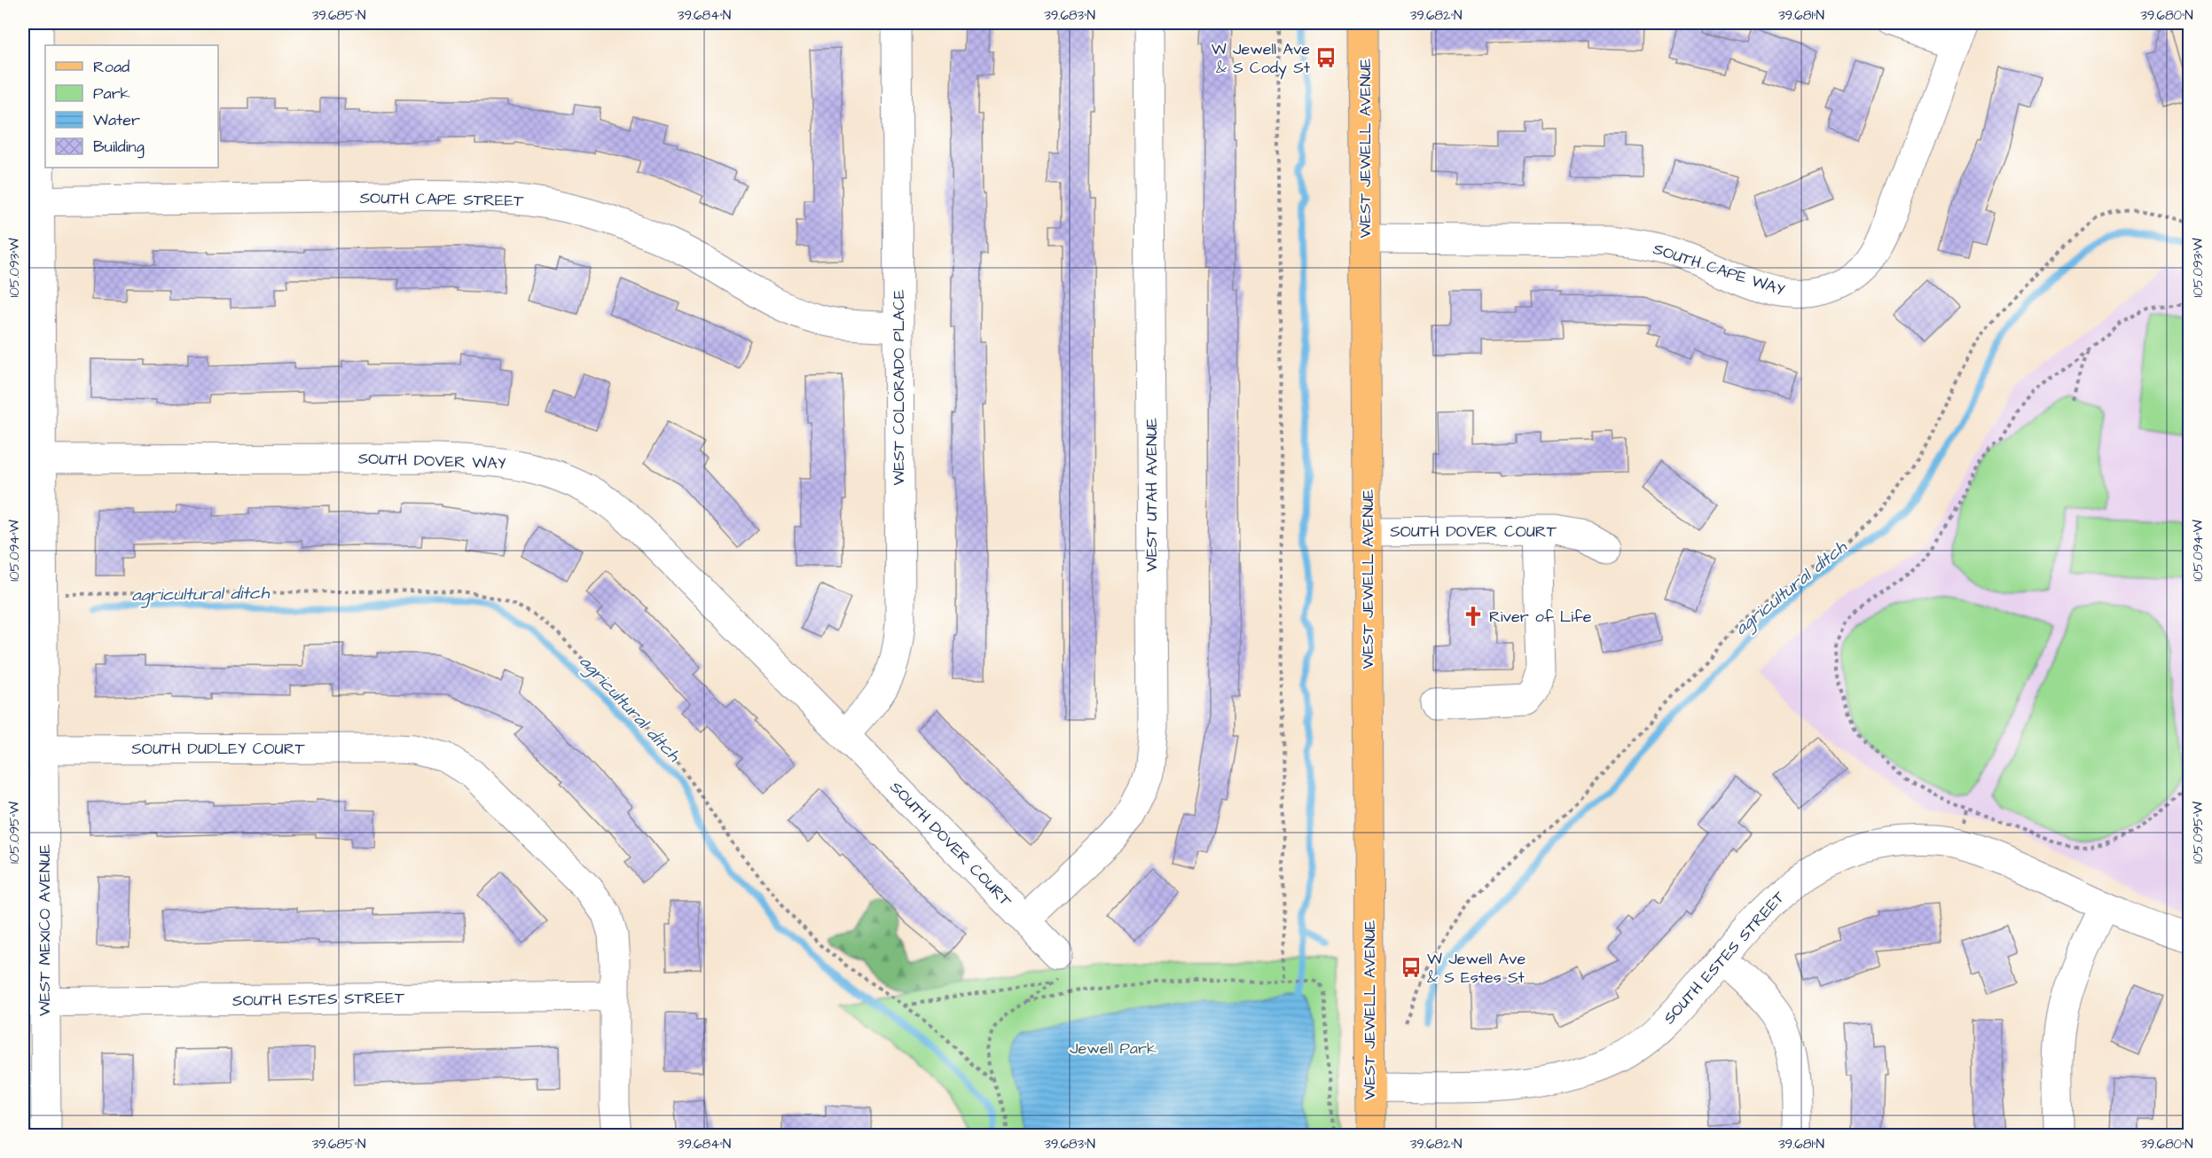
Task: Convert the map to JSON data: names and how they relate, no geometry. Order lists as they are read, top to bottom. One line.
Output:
{"streets":{"main road":["WEST JEWELL AVENUE"],"street":["SOUTH CAPE STREET","SOUTH CAPE WAY","WEST COLORADO PLACE","SOUTH DOVER WAY","WEST UTAH AVENUE","SOUTH DOVER COURT","SOUTH DUDLEY COURT","WEST MEXICO AVENUE","SOUTH ESTES STREET"]},"crossings":[["WEST JEWELL AVENUE","SOUTH CAPE WAY"],["WEST JEWELL AVENUE","SOUTH DOVER COURT"],["WEST JEWELL AVENUE","SOUTH ESTES STREET"],["SOUTH CAPE STREET","WEST COLORADO PLACE"],["SOUTH CAPE STREET","WEST MEXICO AVENUE"],["WEST COLORADO PLACE","SOUTH DOVER WAY"],["WEST COLORADO PLACE","SOUTH DOVER COURT"],["SOUTH DOVER WAY","SOUTH DOVER COURT"],["SOUTH DOVER WAY","WEST MEXICO AVENUE"],["WEST UTAH AVENUE","SOUTH DOVER COURT"],["SOUTH DUDLEY COURT","WEST MEXICO AVENUE"],["SOUTH DUDLEY COURT","SOUTH ESTES STREET"],["WEST MEXICO AVENUE","SOUTH ESTES STREET"]],"water":["agricultural ditch"],"parks":["Jewell Park"],"places":{"bus stop":["W Jewell Ave & S Cody St","W Jewell Ave & S Estes St"],"church":["River of Life"]},"legend":["Road","Park","Water","Building"],"coordinates":["39.685°N","39.684°N","39.683°N","39.682°N","39.681°N","39.680°N","105.093°W","105.094°W","105.095°W"]}
